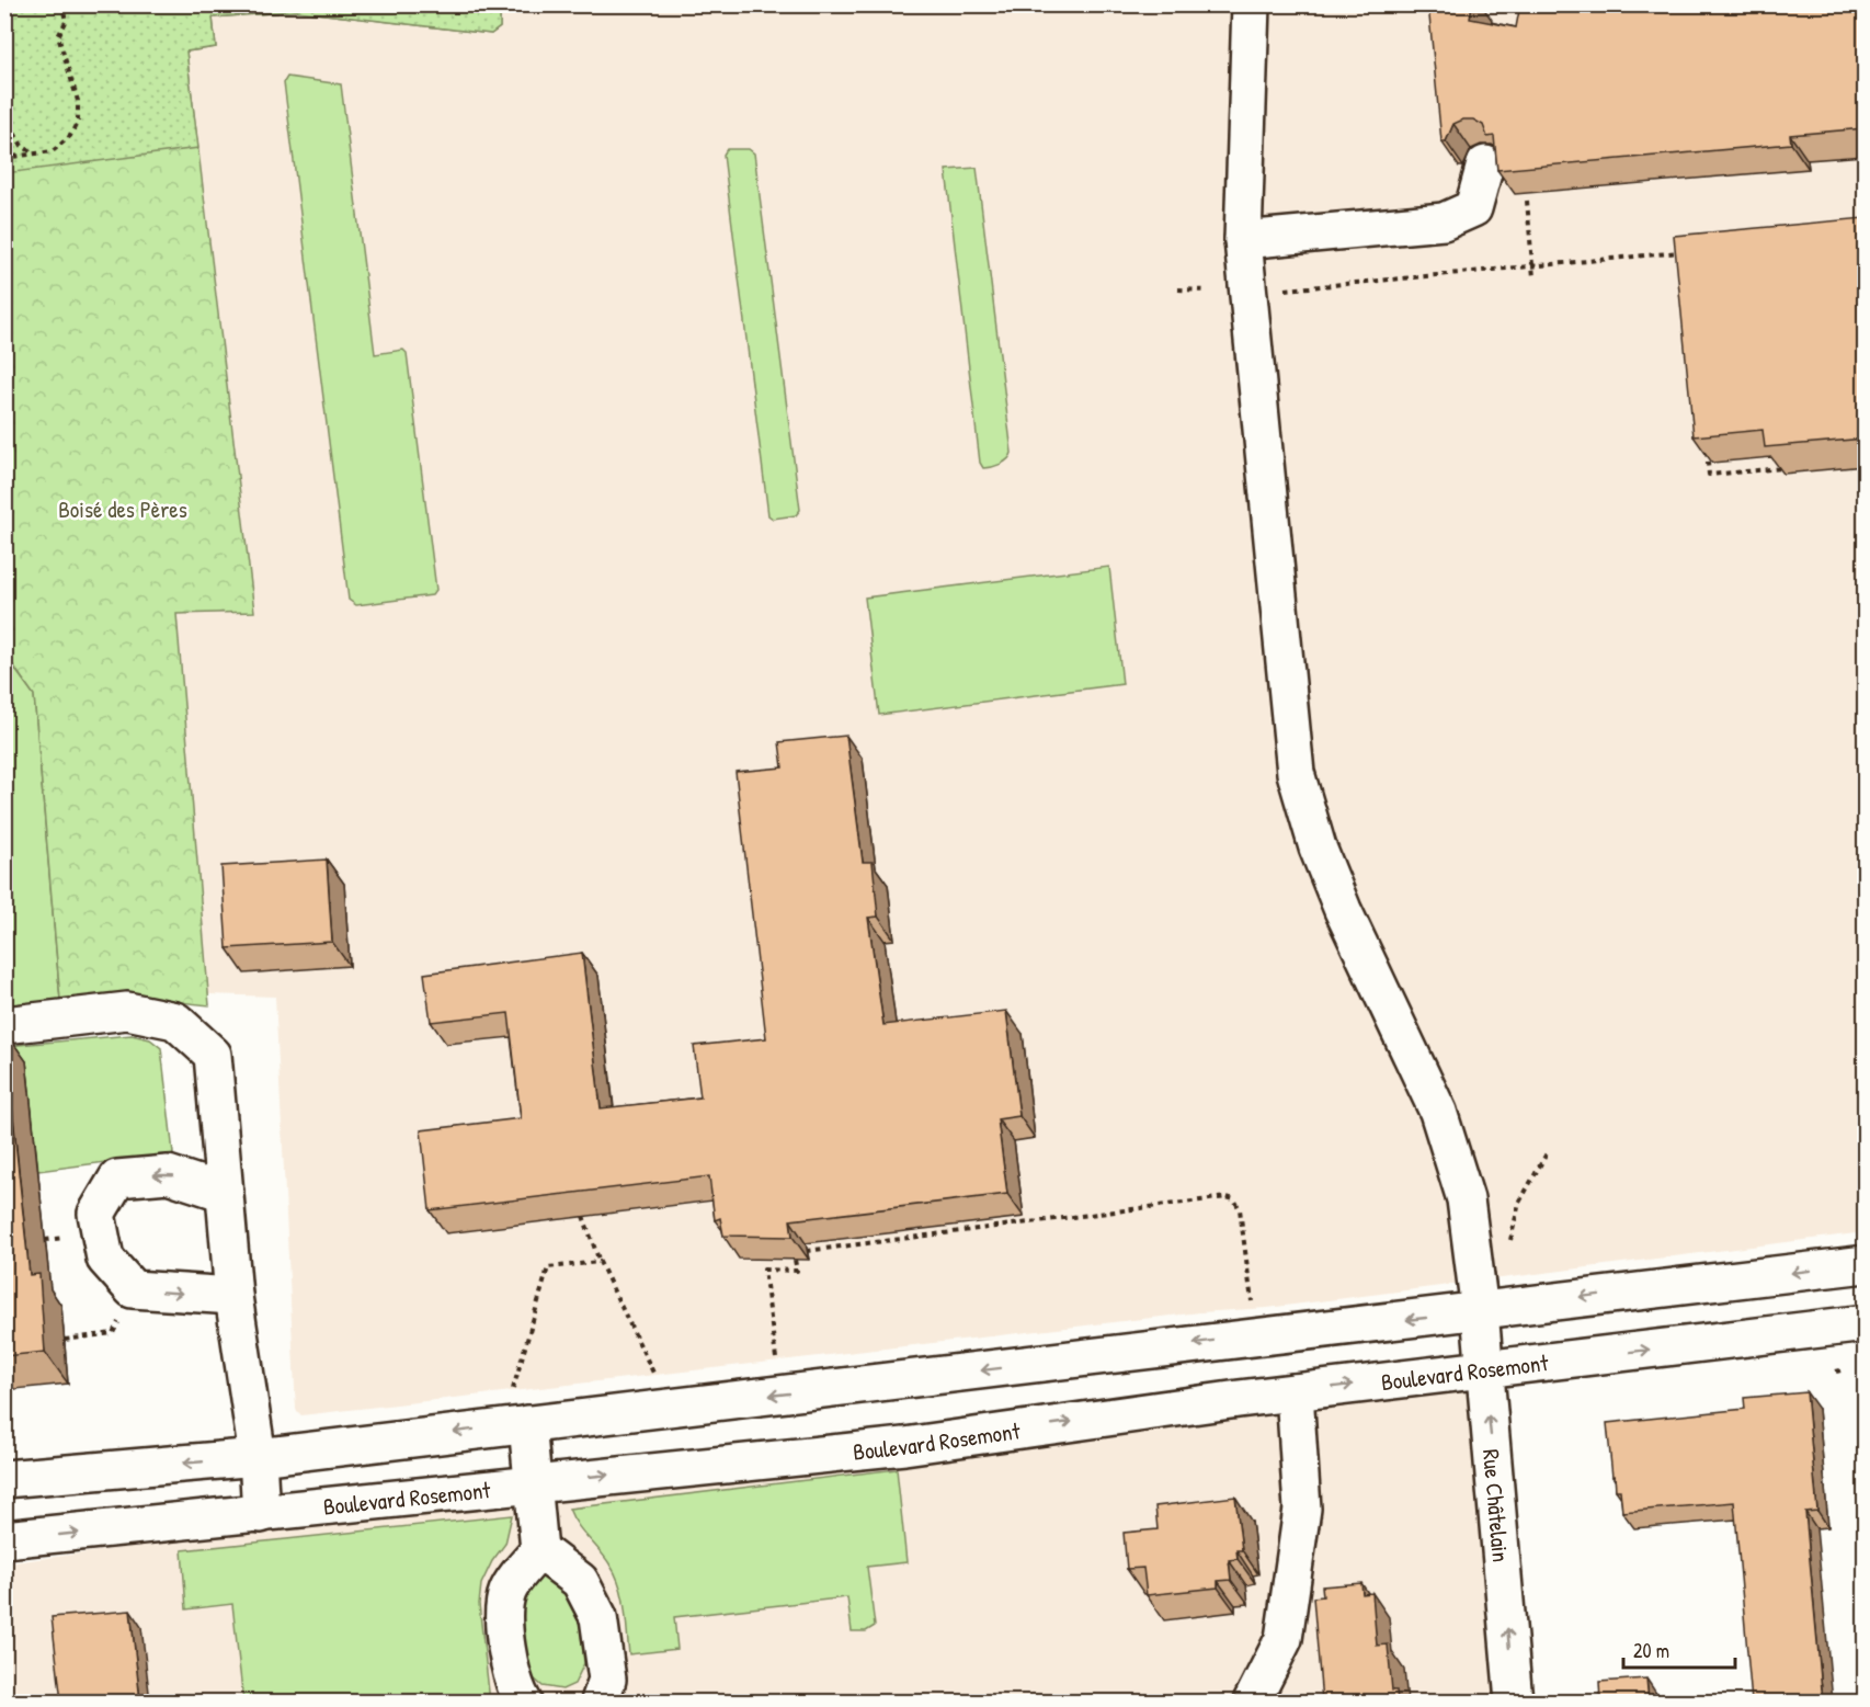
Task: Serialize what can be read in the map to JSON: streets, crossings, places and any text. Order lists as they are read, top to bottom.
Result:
{
  "streets": {
    "main road": ["Boulevard Rosemont", "Rue Châtelain"]
  },
  "crossings": [
    ["Boulevard Rosemont", "Rue Châtelain"]
  ],
  "parks": ["Boisé des Pères"],
  "scale_bar": "20 m"
}
